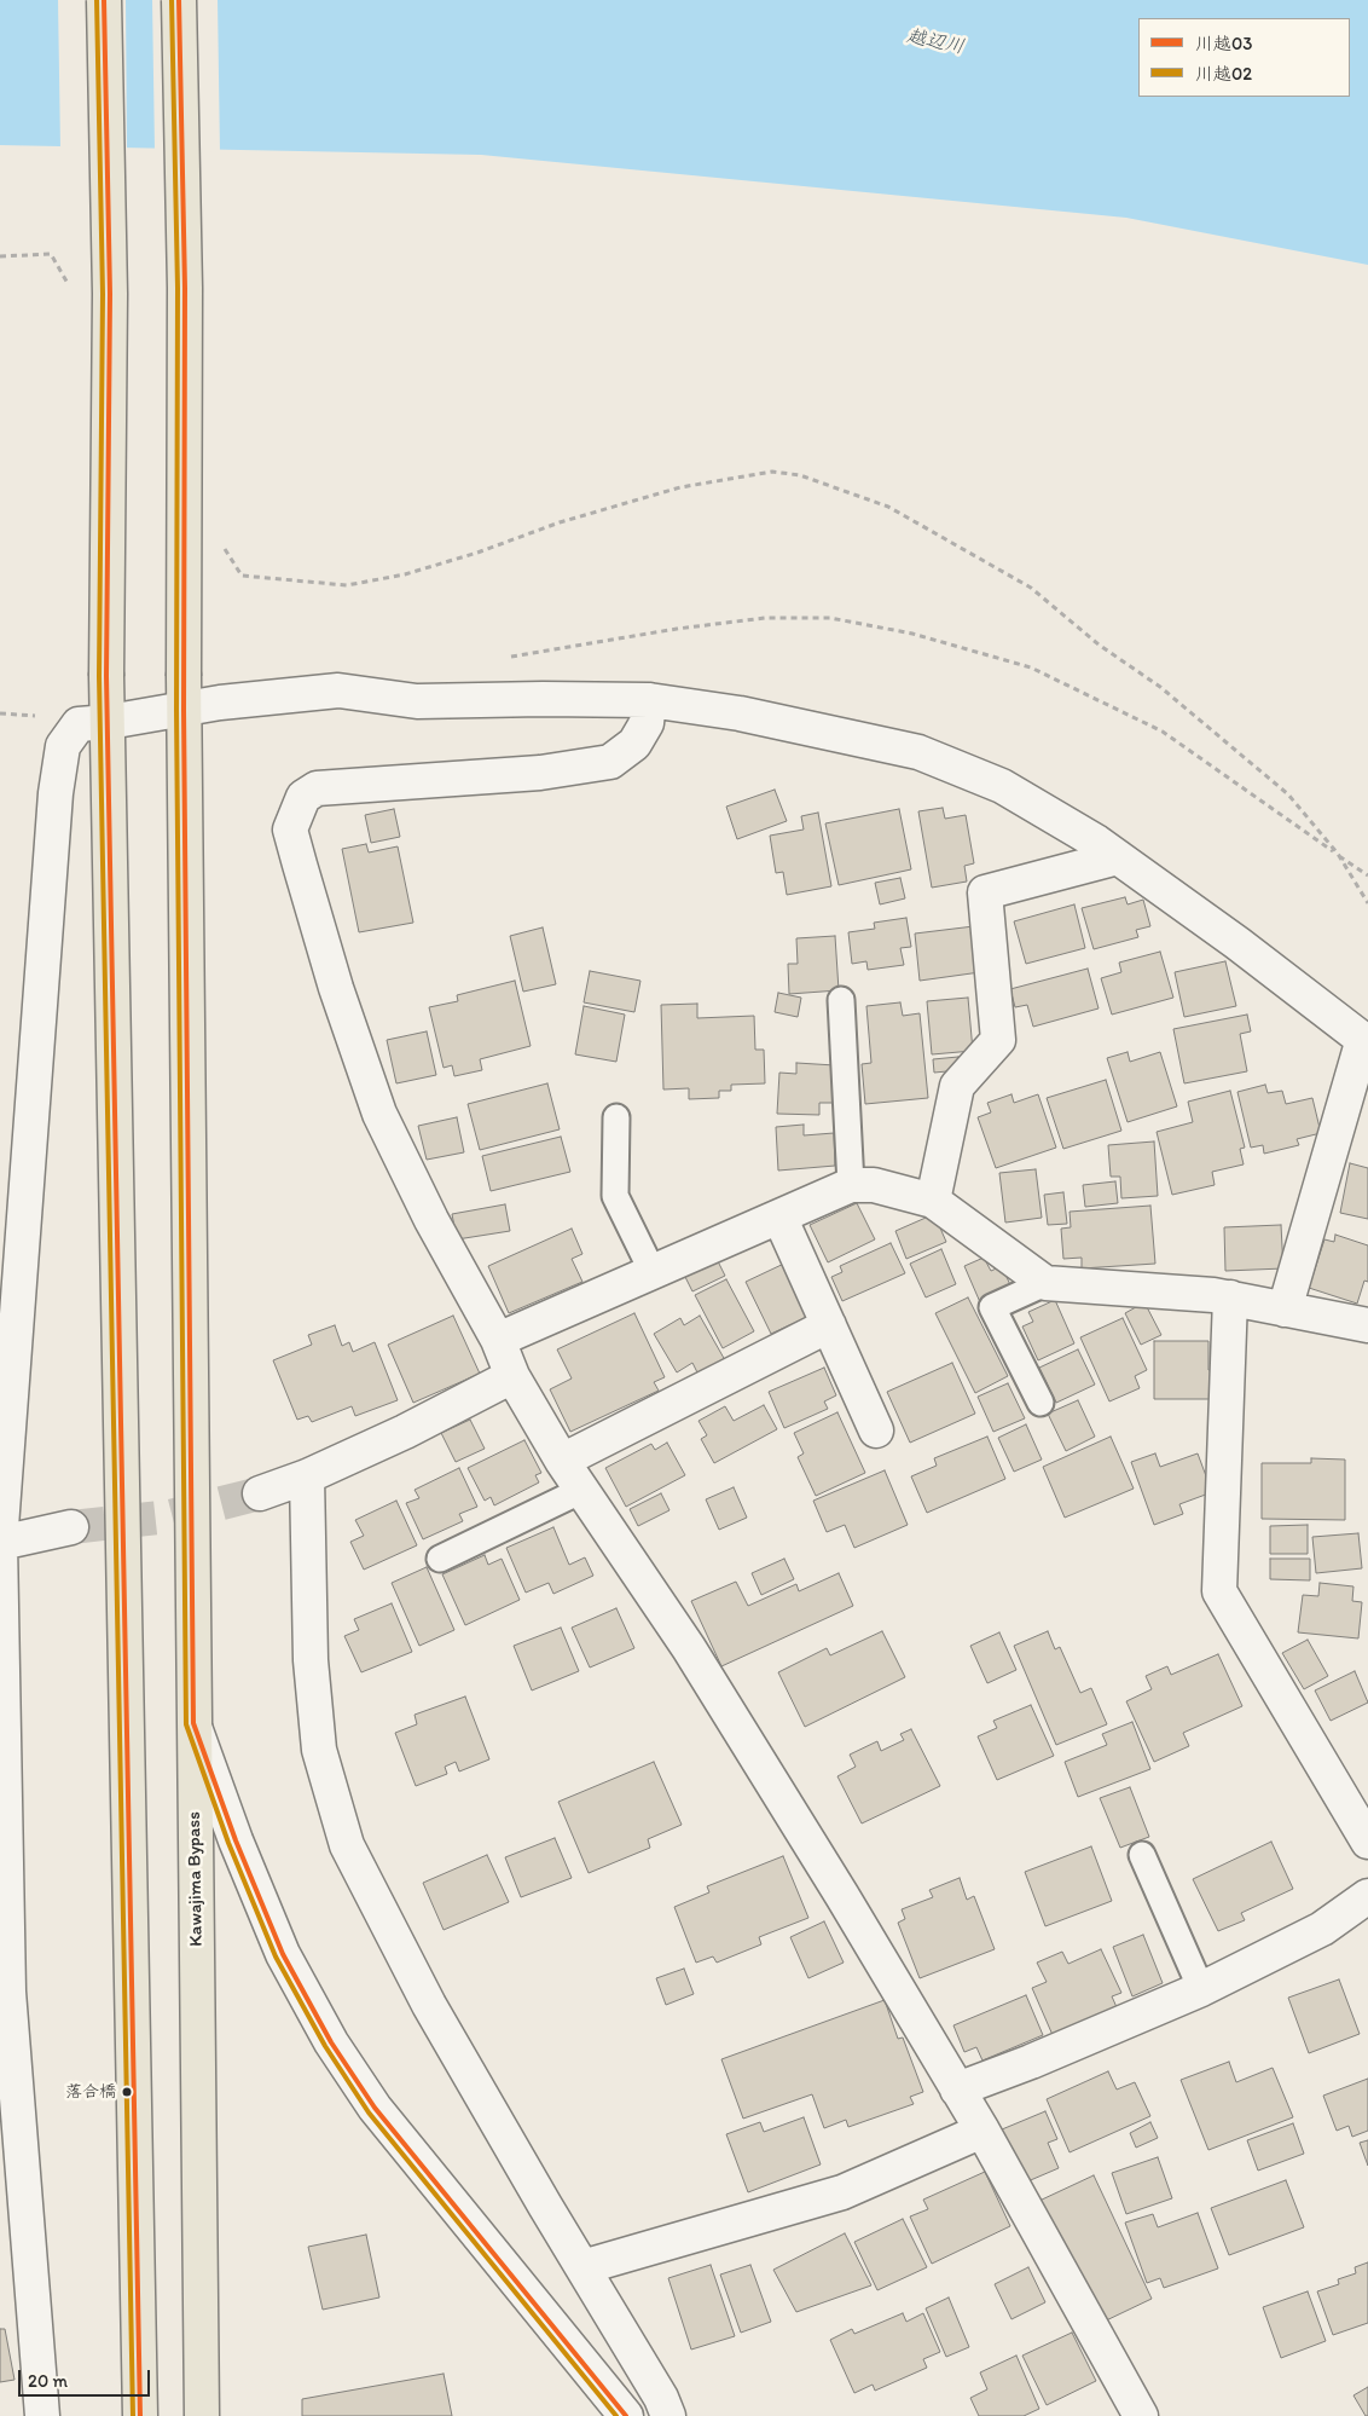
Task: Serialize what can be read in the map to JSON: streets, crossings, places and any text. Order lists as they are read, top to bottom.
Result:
{
  "streets": {
    "highway": ["Kawajima Bypass"]
  },
  "water": ["越辺川"],
  "places": ["落合橋"],
  "lines": ["transit line 川越03", "transit line 川越02"],
  "legend": ["川越03", "川越02"],
  "scale_bar": "20 m"
}
